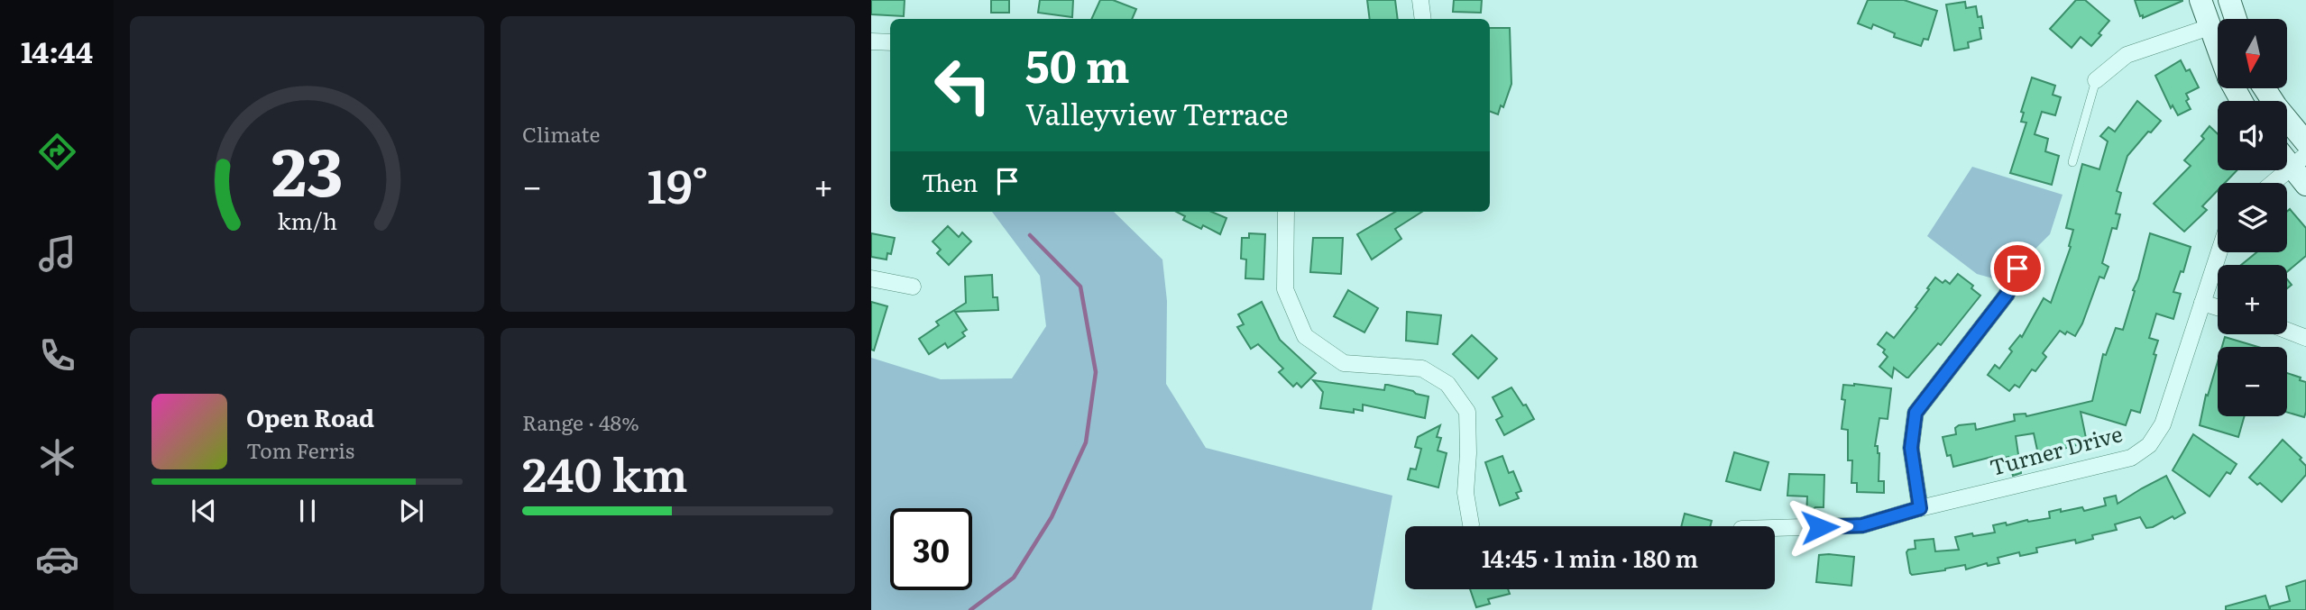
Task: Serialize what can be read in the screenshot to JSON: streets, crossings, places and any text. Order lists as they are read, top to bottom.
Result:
{
  "streets": {
    "street": ["Turner Drive"]
  },
  "north": "bottom",
  "page": {
    "tabs": "14:44",
    "tile": [
      "Climate",
      ["Range · 48%", "240 km"]
    ],
    "map_buttons": ["+", "−"],
    "turn": ["50 m", "Valleyview Terrace"],
    "then": "Then",
    "heat": ["−", "19°", "+"],
    "song": ["Open Road", "Tom Ferris"],
    "limit": "30",
    "trip": "14:45 · 1 min · 180 m",
    "gauge": ["23", "km/h"]
  }
}
